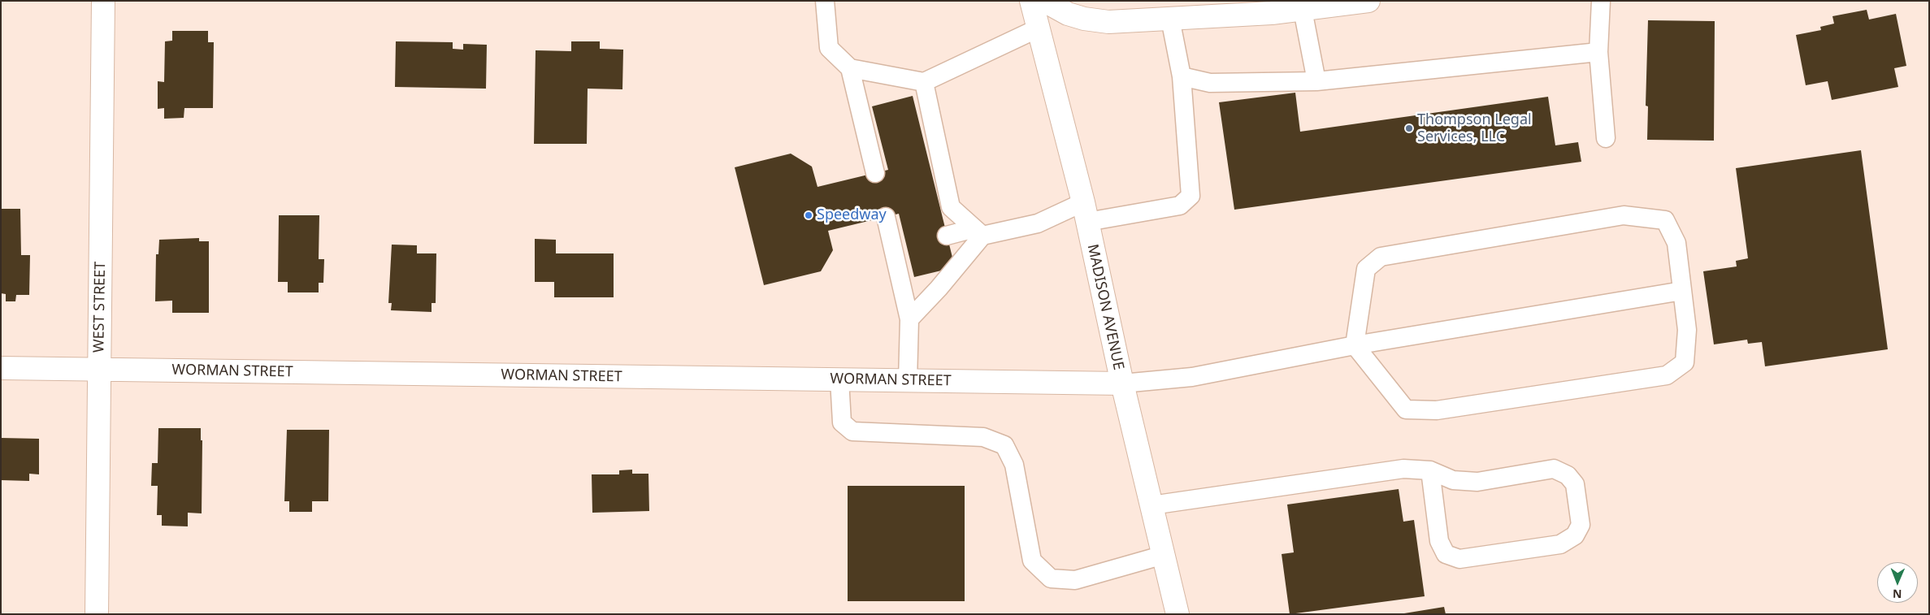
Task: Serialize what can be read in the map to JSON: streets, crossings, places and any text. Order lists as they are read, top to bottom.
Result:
{
  "streets": {
    "street": ["WEST STREET", "MADISON AVENUE", "WORMAN STREET"]
  },
  "crossings": [
    ["WEST STREET", "WORMAN STREET"],
    ["MADISON AVENUE", "WORMAN STREET"]
  ],
  "places": ["Thompson Legal Services, LLC", "Speedway"],
  "north": "bottom"
}
